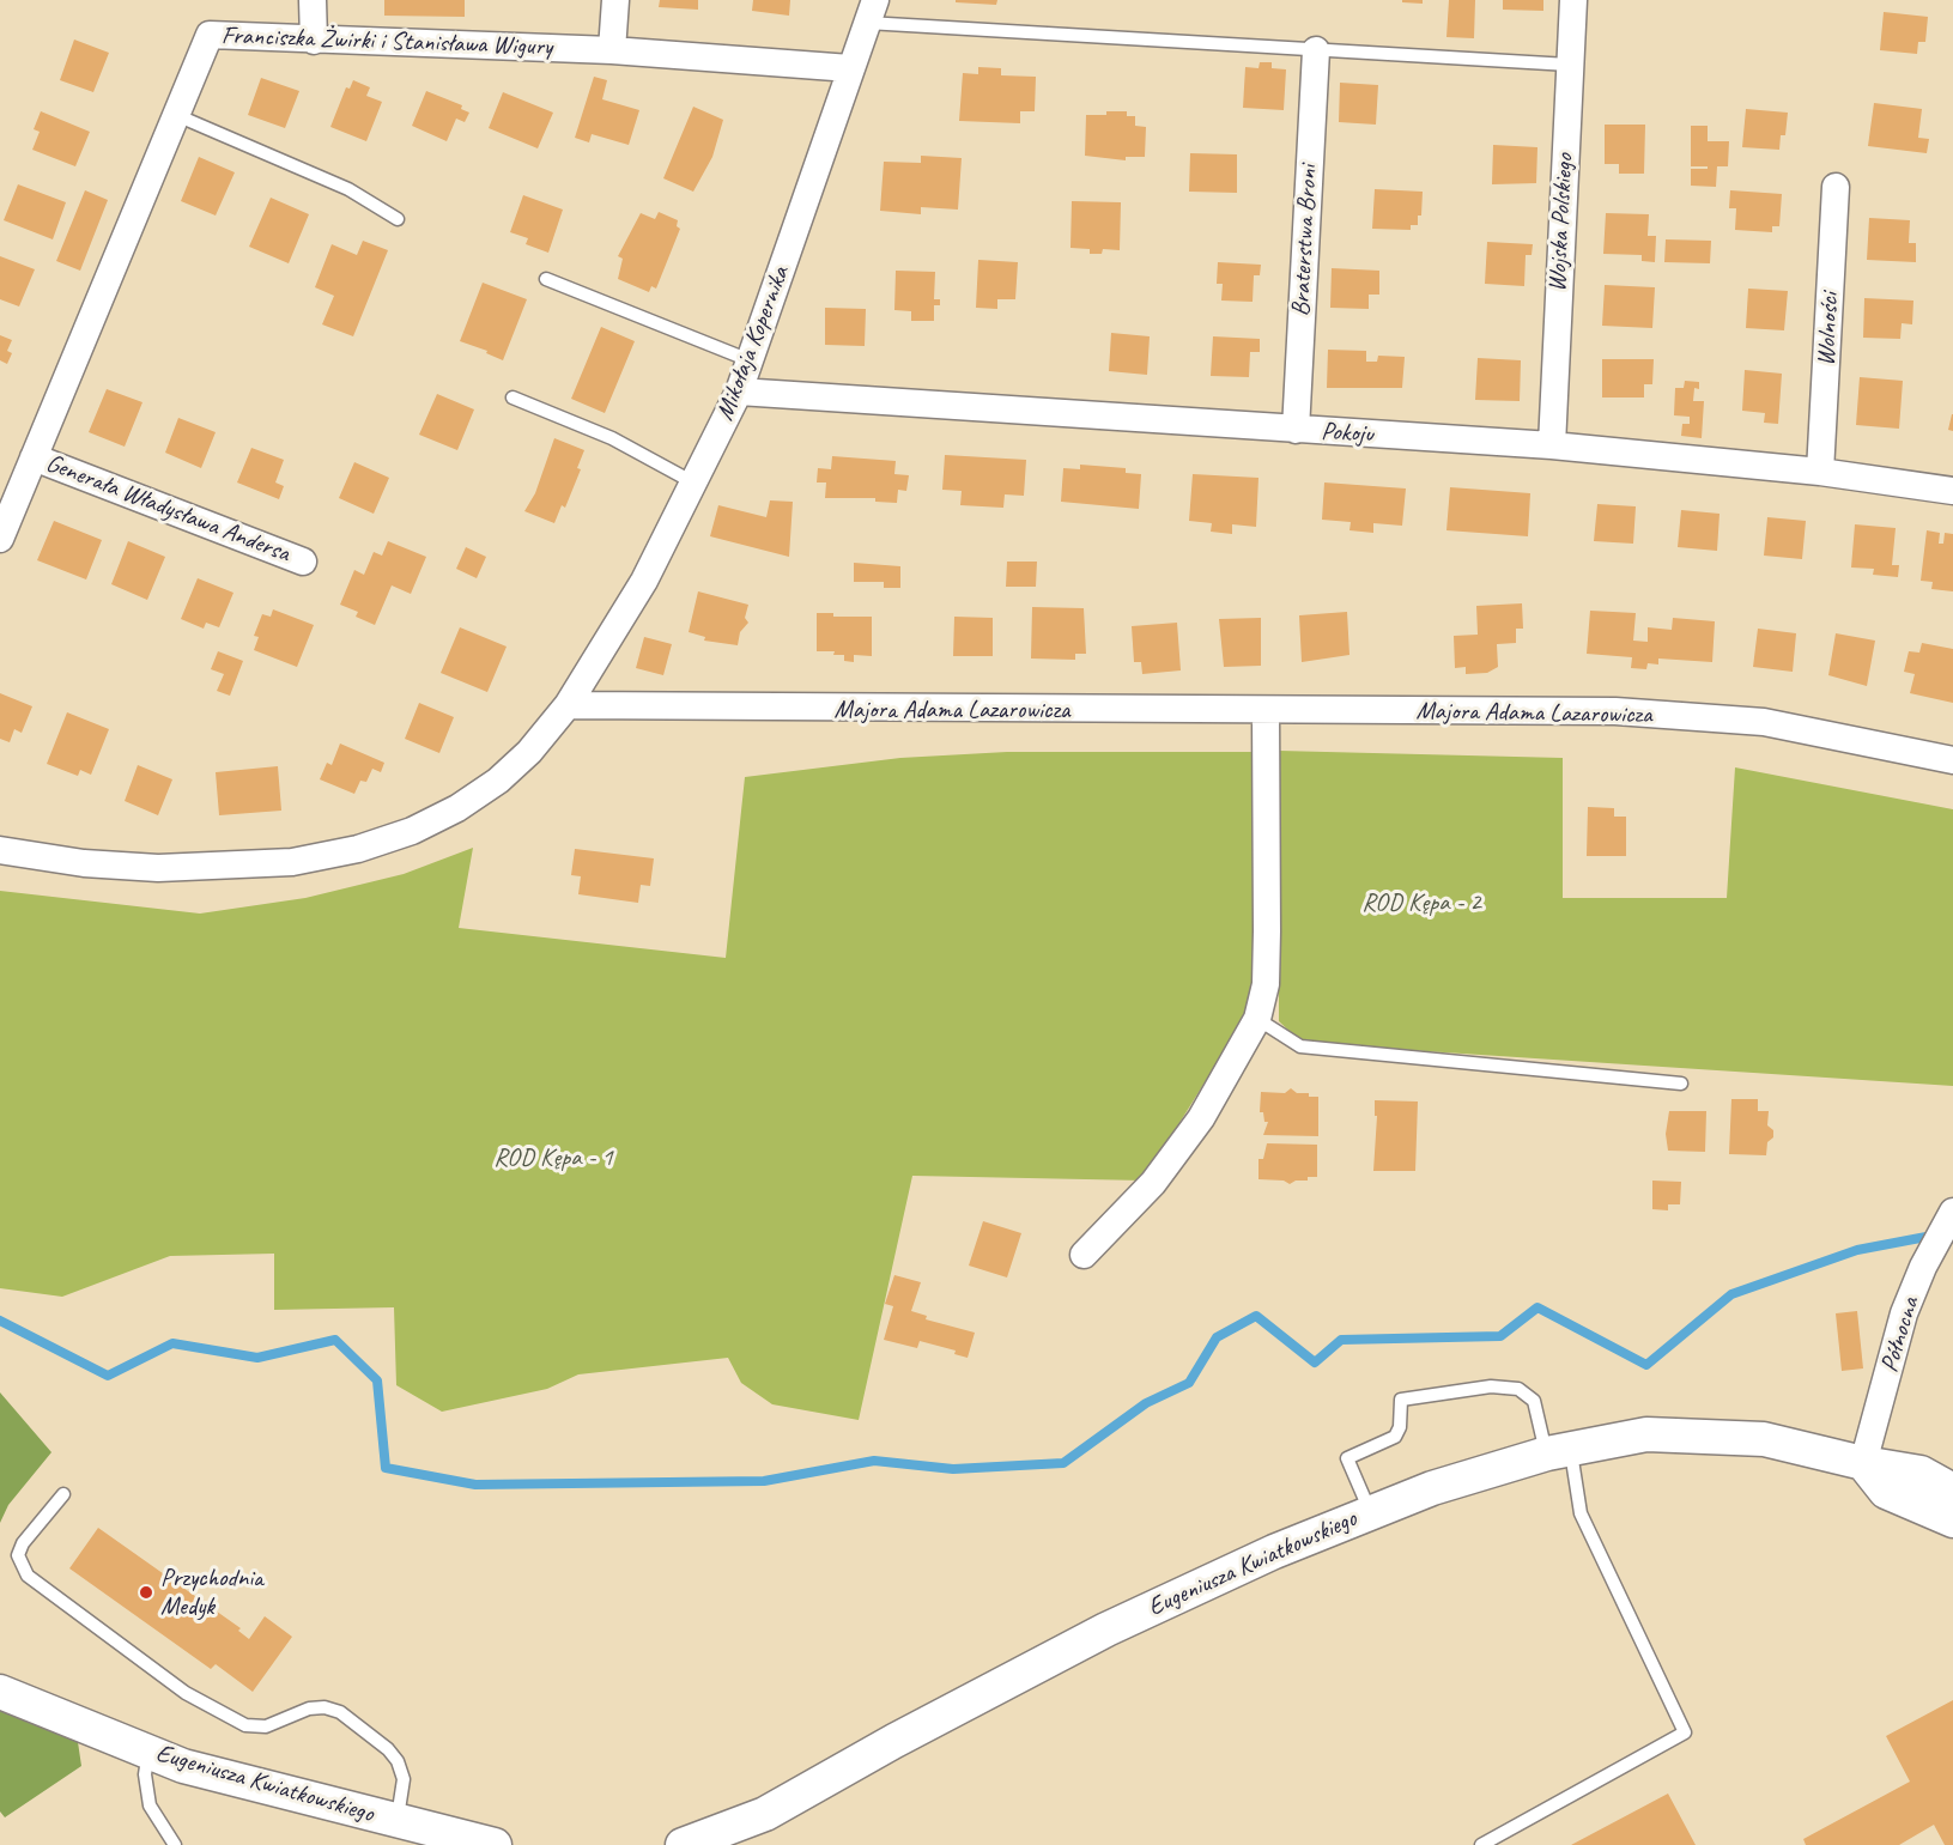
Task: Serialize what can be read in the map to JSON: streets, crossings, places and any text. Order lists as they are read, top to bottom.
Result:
{
  "streets": {
    "street": [
      "Franciszka Żwirki i Stanisława Wigury",
      "Wojska Polskiego",
      "Braterstwa Broni",
      "Wolności",
      "Mikołaja Kopernika",
      "Pokoju",
      "Generała Władysława Andersa",
      "Majora Adama Lazarowicza",
      "Północna",
      "Eugeniusza Kwiatkowskiego"
    ]
  },
  "crossings": [
    ["Franciszka Żwirki i Stanisława Wigury", "Mikołaja Kopernika"],
    ["Franciszka Żwirki i Stanisława Wigury", "Generała Władysława Andersa"],
    ["Wojska Polskiego", "Pokoju"],
    ["Braterstwa Broni", "Pokoju"],
    ["Wolności", "Pokoju"],
    ["Mikołaja Kopernika", "Pokoju"],
    ["Mikołaja Kopernika", "Majora Adama Lazarowicza"],
    ["Północna", "Eugeniusza Kwiatkowskiego"]
  ],
  "parks": ["ROD Kępa - 2", "ROD Kępa - 1"],
  "places": ["Przychodnia Medyk"]
}
